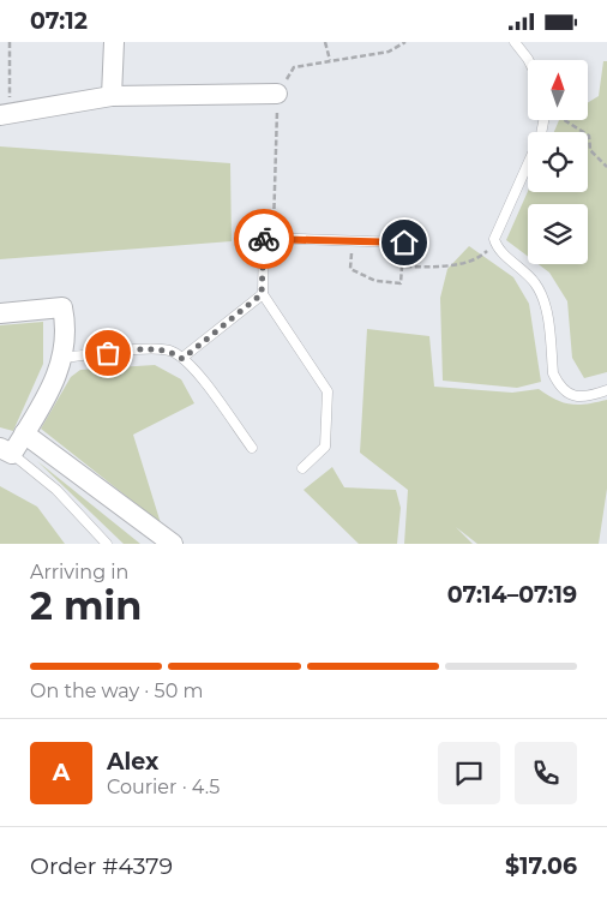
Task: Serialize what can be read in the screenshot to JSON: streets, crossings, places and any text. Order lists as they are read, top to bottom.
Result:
{
  "north": "top",
  "page": {
    "status": "07:12",
    "heading": ["2 min", "Arriving in", "07:14–07:19"],
    "panel": [
      "Alex",
      "Courier · 4.5",
      "Order #4379",
      "$17.06"
    ],
    "bar": "On the way · 50 m",
    "round": "A"
  }
}
